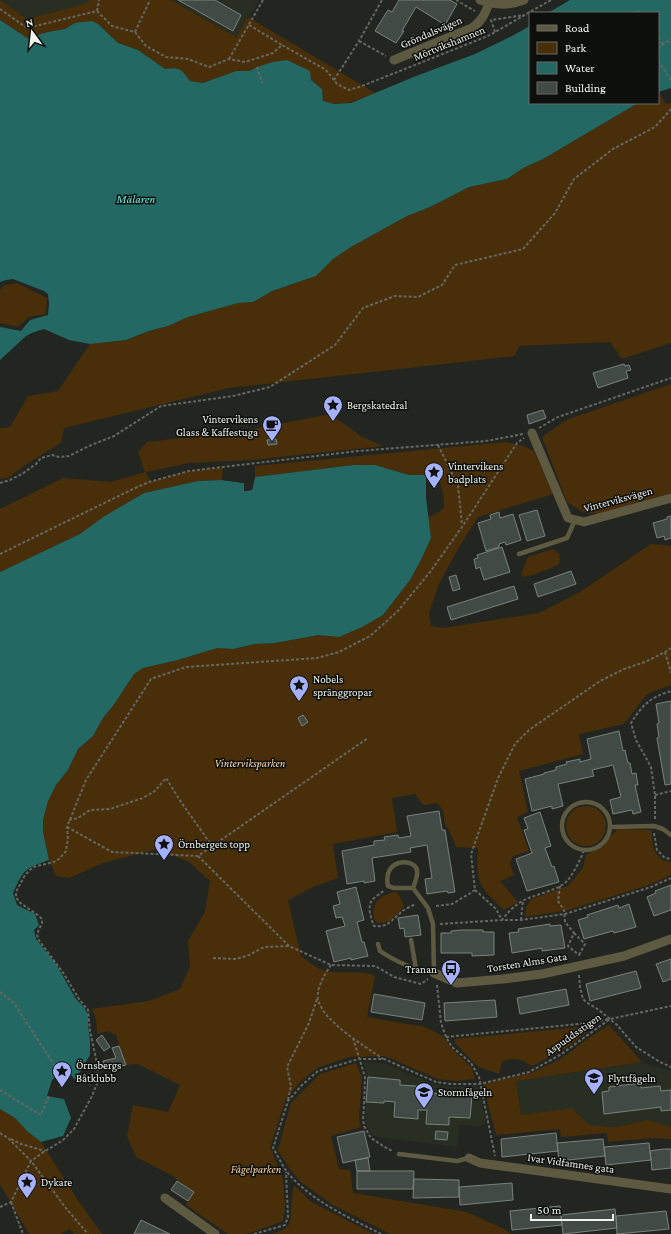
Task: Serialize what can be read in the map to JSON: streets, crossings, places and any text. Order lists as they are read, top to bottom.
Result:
{
  "streets": {
    "street": [
      "Gröndalsvägen",
      "Vinterviksvägen",
      "Torsten Alms Gata",
      "Ivar Vidfamnes gata"
    ],
    "path": ["Mörtvikshamnen", "Aspuddsstigen"]
  },
  "water": ["Mälaren"],
  "parks": ["Vinterviksparken", "Fågelparken"],
  "places": {
    "place": [
      "Bergskatedral",
      "Vintervikens badplats",
      "Nobels spränggropar",
      "Örnbergets topp",
      "Örnsbergs Båtklubb",
      "Dykare"
    ],
    "cafe": ["Vintervikens Glass & Kaffestuga"],
    "bus stop": ["Tranan"],
    "school or university": ["Flyttfågeln", "Stormfågeln"]
  },
  "legend": [
    "Road",
    "Park",
    "Water",
    "Building"
  ],
  "scale_bar": "50 m",
  "north": "top"
}
